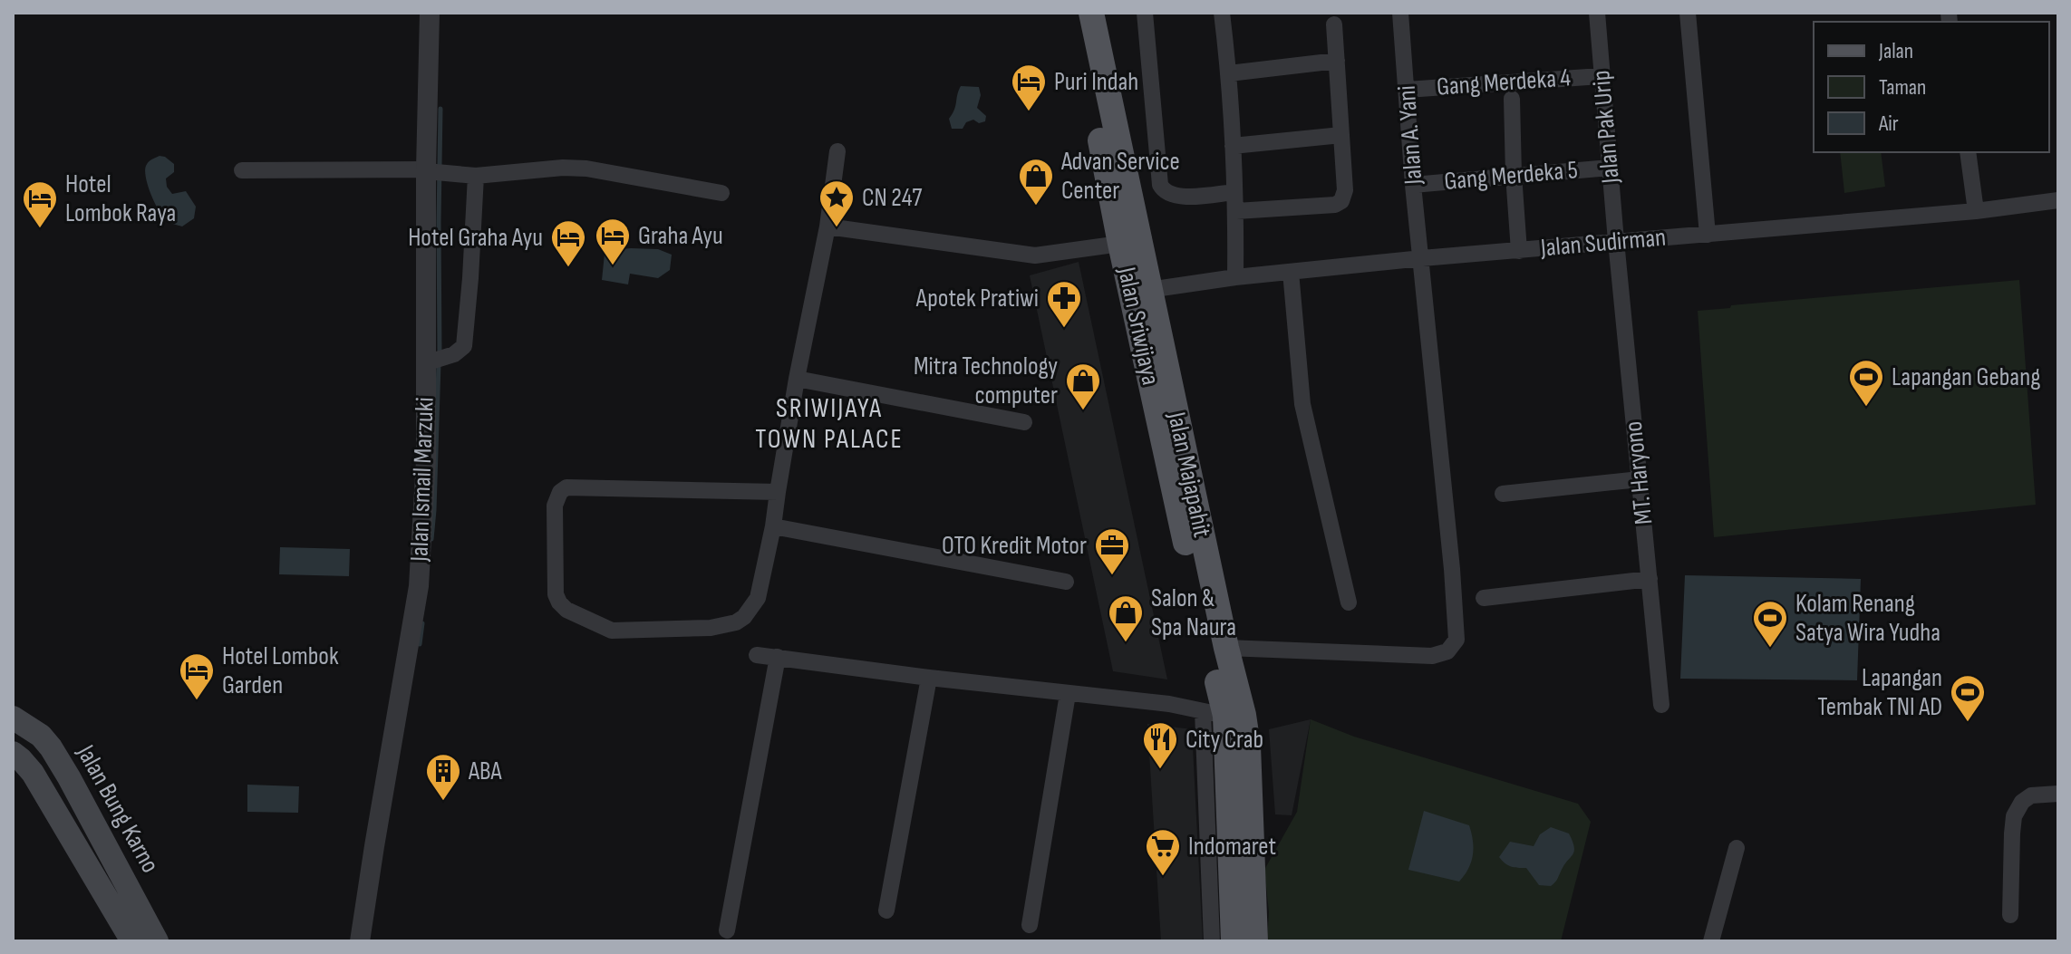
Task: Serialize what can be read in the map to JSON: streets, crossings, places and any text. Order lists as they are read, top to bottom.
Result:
{
  "streets": {
    "main road": ["Jalan Sriwijaya", "Jalan Majapahit", "Jalan Bung Karno"],
    "street": [
      "Gang Merdeka 4",
      "Jalan Pak Urip",
      "Jalan A. Yani",
      "Gang Merdeka 5",
      "Jalan Sudirman",
      "MT. Haryono",
      "Jalan Ismail Marzuki"
    ]
  },
  "crossings": [
    ["Gang Merdeka 4", "Jalan Pak Urip"],
    ["Gang Merdeka 4", "Jalan A. Yani"],
    ["Jalan Pak Urip", "Gang Merdeka 5"],
    ["Jalan Pak Urip", "Jalan Sudirman"],
    ["Jalan Pak Urip", "MT. Haryono"],
    ["Jalan A. Yani", "Gang Merdeka 5"],
    ["Jalan A. Yani", "Jalan Sudirman"],
    ["Jalan A. Yani", "Jalan Majapahit"],
    ["Jalan Sudirman", "MT. Haryono"],
    ["Jalan Sudirman", "Jalan Majapahit"],
    ["Jalan Sriwijaya", "Jalan Majapahit"]
  ],
  "districts": ["SRIWIJAYA TOWN PALACE"],
  "places": {
    "hotel": [
      "Puri Indah",
      "Hotel Lombok Raya",
      "Graha Ayu",
      "Hotel Graha Ayu",
      "Hotel Lombok Garden"
    ],
    "shop": ["Advan Service Center", "Mitra Technology computer", "Salon & Spa Naura"],
    "place": ["CN 247"],
    "pharmacy": ["Apotek Pratiwi"],
    "sports": ["Lapangan Gebang", "Kolam Renang Satya Wira Yudha", "Lapangan Tembak TNI AD"],
    "office": ["OTO Kredit Motor"],
    "restaurant": ["City Crab"],
    "building": ["ABA"],
    "supermarket": ["Indomaret"]
  },
  "legend": ["Jalan", "Taman", "Air"]
}
